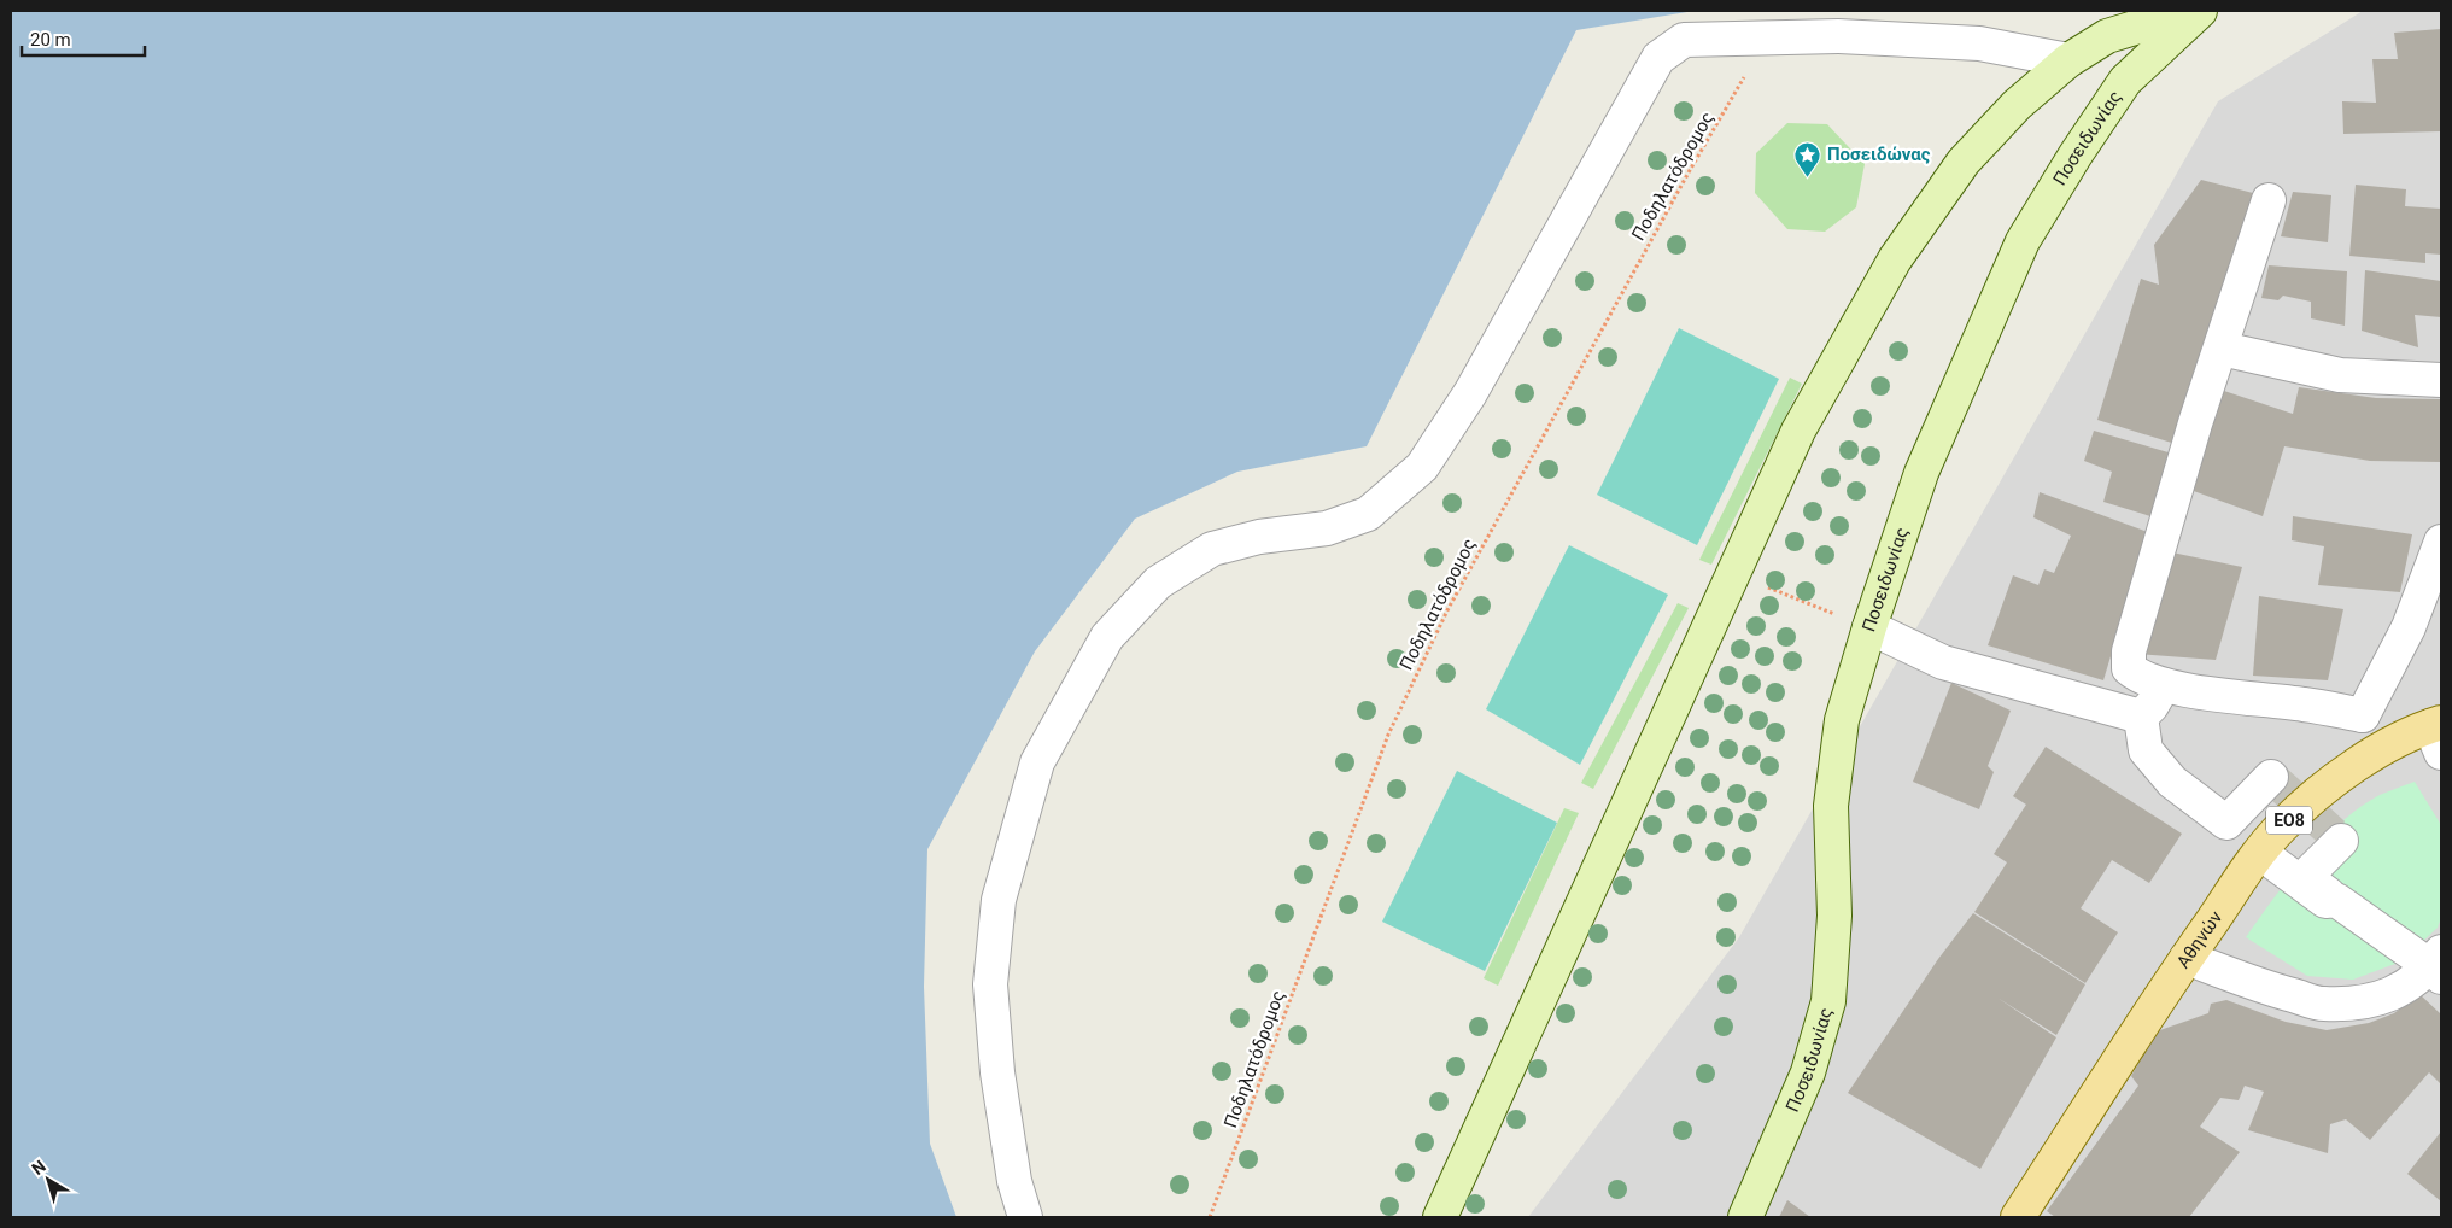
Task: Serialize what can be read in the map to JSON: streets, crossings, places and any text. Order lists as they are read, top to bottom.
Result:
{
  "streets": {
    "main road": ["ΕΟ8", "Αθηνών"],
    "street": ["Ποσειδωνίας"],
    "path": ["Ποδηλατόδρομος"]
  },
  "places": {
    "place": ["Ποσειδώνας"]
  },
  "scale_bar": "20 m",
  "north": "top left"
}
